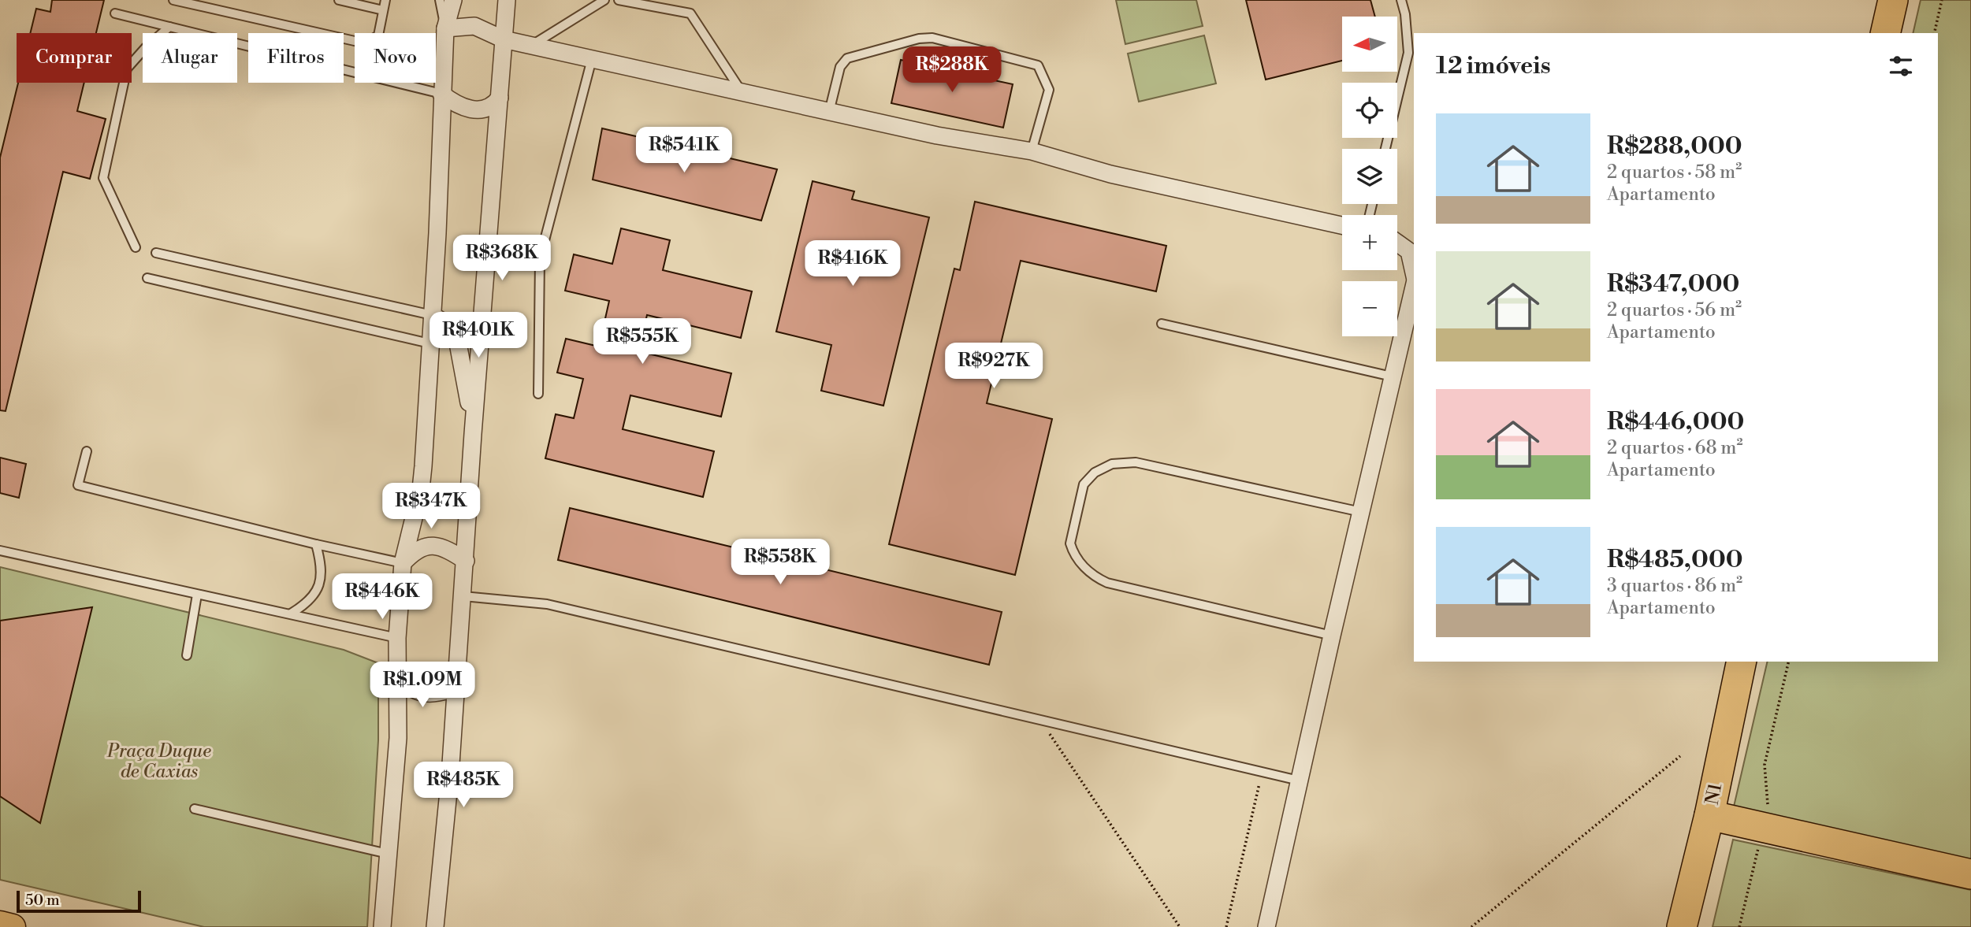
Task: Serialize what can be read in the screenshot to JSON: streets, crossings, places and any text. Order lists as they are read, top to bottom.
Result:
{
  "streets": {
    "highway": ["N1"]
  },
  "parks": ["Praça Duque de Caxias"],
  "scale_bar": "50 m",
  "north": "left",
  "page": {
    "map_buttons": ["+", "−"],
    "chip": [
      "Comprar",
      "Alugar",
      "Filtros",
      "Novo"
    ],
    "heading": "12 imóveis",
    "price": [
      "R$288K",
      "R$541K",
      "R$368K",
      "R$416K",
      "R$401K",
      "R$555K",
      "R$927K",
      "R$347K",
      "R$558K",
      "R$446K",
      "R$1.09M",
      "R$485K"
    ],
    "list": [
      {
        "name": "R$288,000",
        "note": "2 quartos · 58 m² · Apartamento"
      },
      {
        "name": "R$347,000",
        "note": "2 quartos · 56 m² · Apartamento"
      },
      {
        "name": "R$446,000",
        "note": "2 quartos · 68 m² · Apartamento"
      },
      {
        "name": "R$485,000",
        "note": "3 quartos · 86 m² · Apartamento"
      }
    ],
    "scale": "50 m"
  }
}
